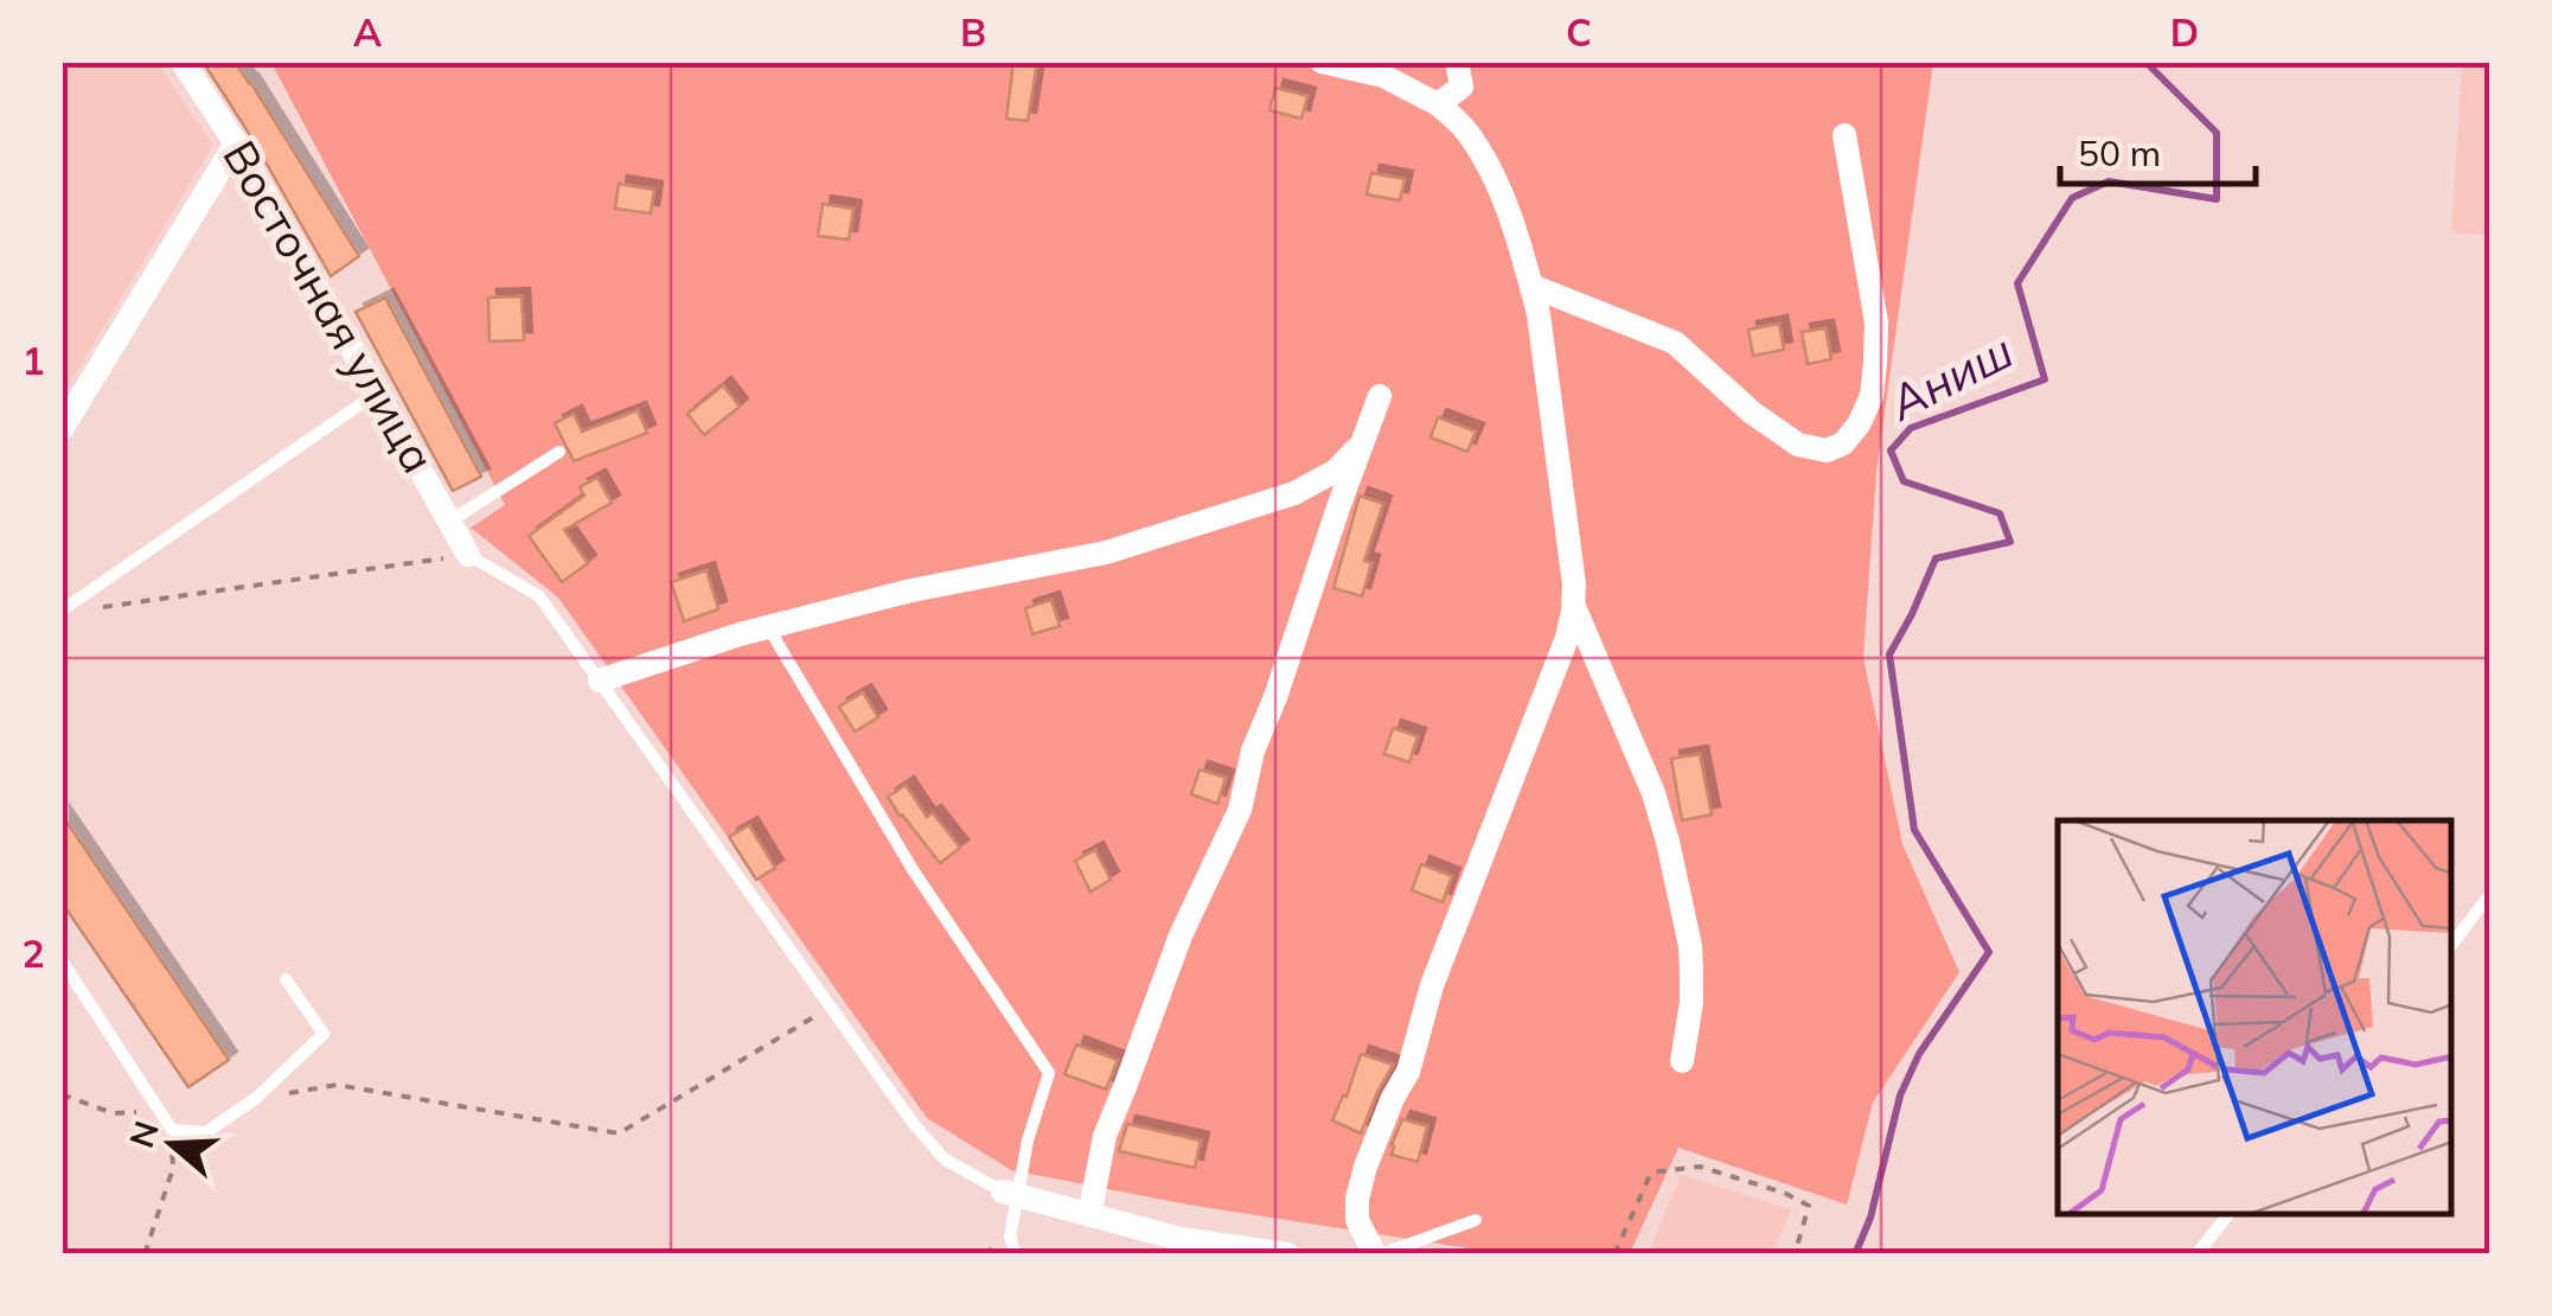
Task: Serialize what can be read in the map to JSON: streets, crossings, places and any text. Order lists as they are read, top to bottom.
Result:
{
  "streets": {
    "street": ["Восточная улица"]
  },
  "water": ["Аниш"],
  "scale_bar": "50 m",
  "north": "left",
  "grid": {
    "columns": [
      "A",
      "B",
      "C",
      "D"
    ],
    "rows": ["1", "2"]
  }
}
